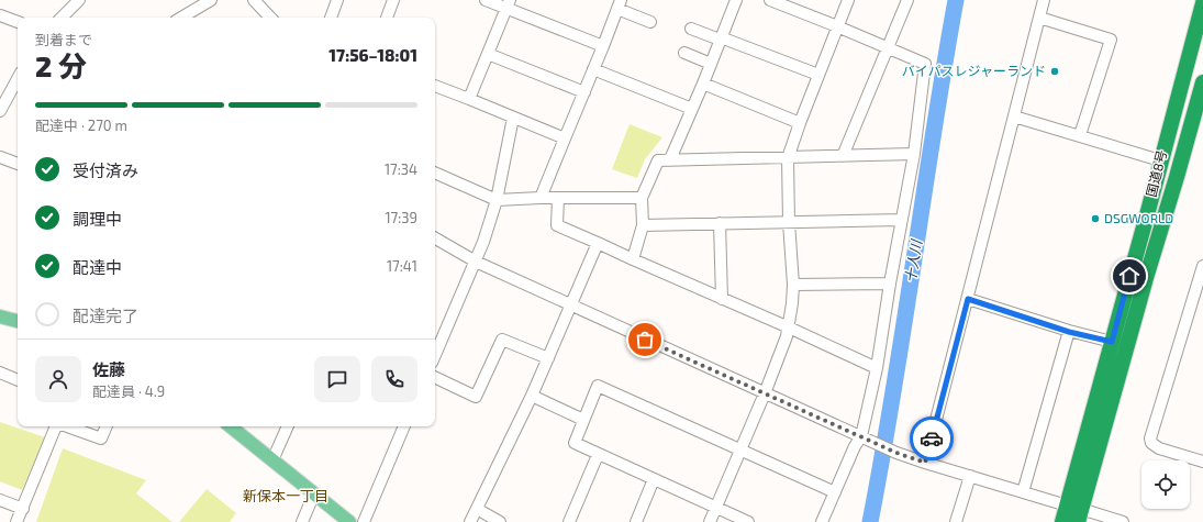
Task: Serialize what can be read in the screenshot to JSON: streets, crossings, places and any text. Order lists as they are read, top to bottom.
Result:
{
  "streets": {
    "highway": ["国道8号"]
  },
  "districts": ["新保本一丁目"],
  "water": ["十人川"],
  "places": ["バイパスレジャーランド", "DSGWORLD"],
  "page": {
    "heading": ["2 分", "到着まで", "17:56–18:01"],
    "panel": ["佐藤", "配達員 · 4.9"],
    "bar": "配達中 · 270 m",
    "list": [
      ["受付済み", "17:34"],
      ["調理中", "17:39"],
      ["配達中", "17:41"],
      "配達完了"
    ]
  }
}
